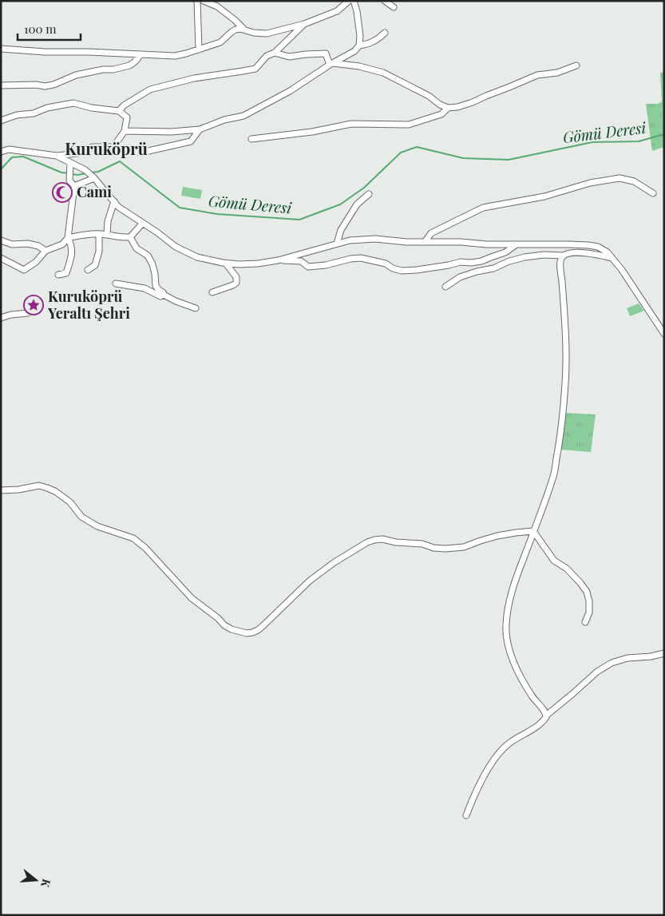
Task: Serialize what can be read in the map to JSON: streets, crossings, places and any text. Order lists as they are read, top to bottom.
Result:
{
  "districts": ["Kuruköprü"],
  "water": ["Gömü Deresi"],
  "places": {
    "mosque": ["Cami"],
    "place": ["Kuruköprü Yeraltı Şehri"]
  },
  "scale_bar": "100 m",
  "north": "right"
}
